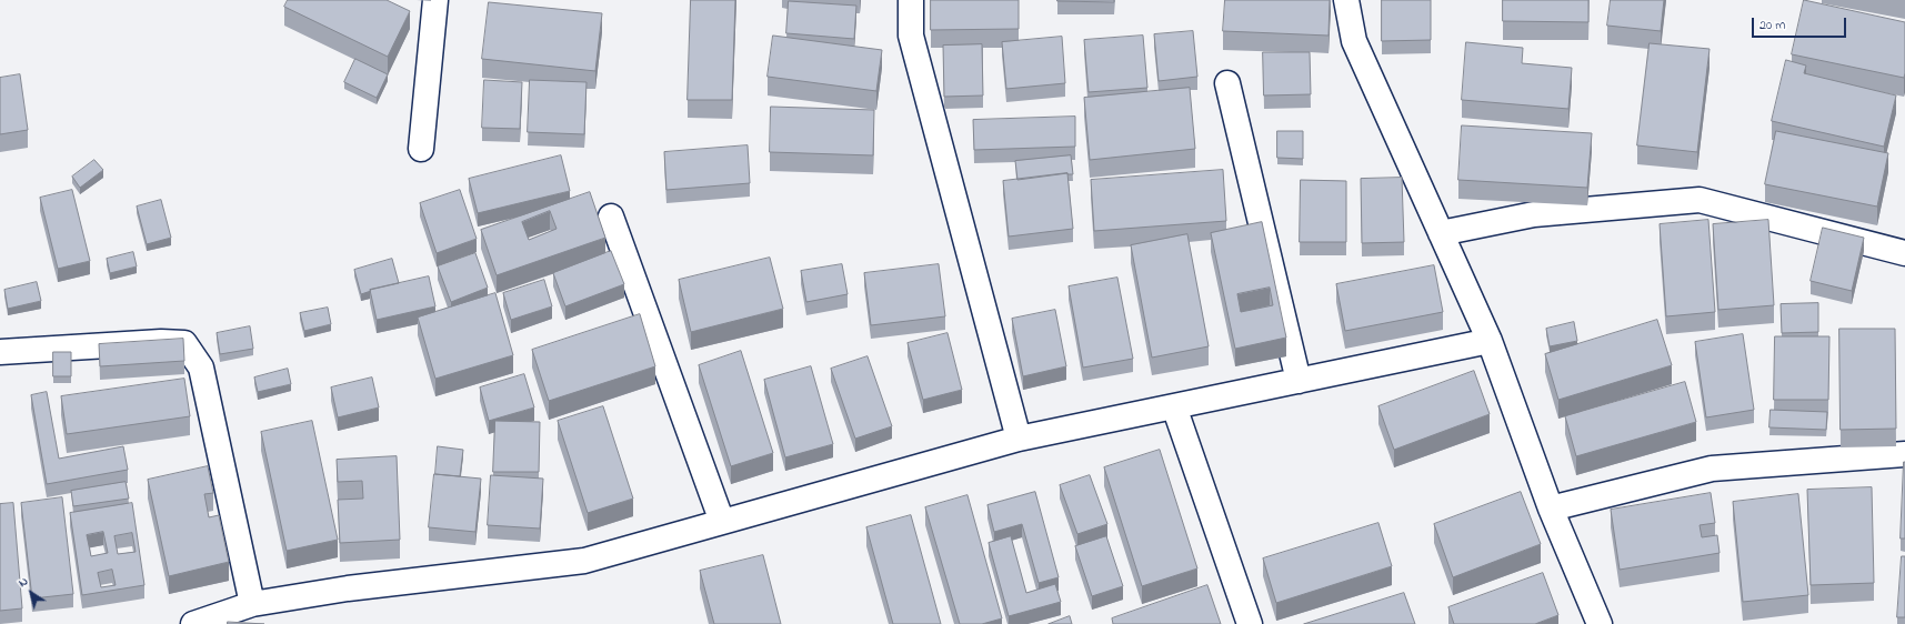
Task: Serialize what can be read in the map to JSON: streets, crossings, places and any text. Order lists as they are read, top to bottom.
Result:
{
  "scale_bar": "20 m",
  "north": "top left"
}
